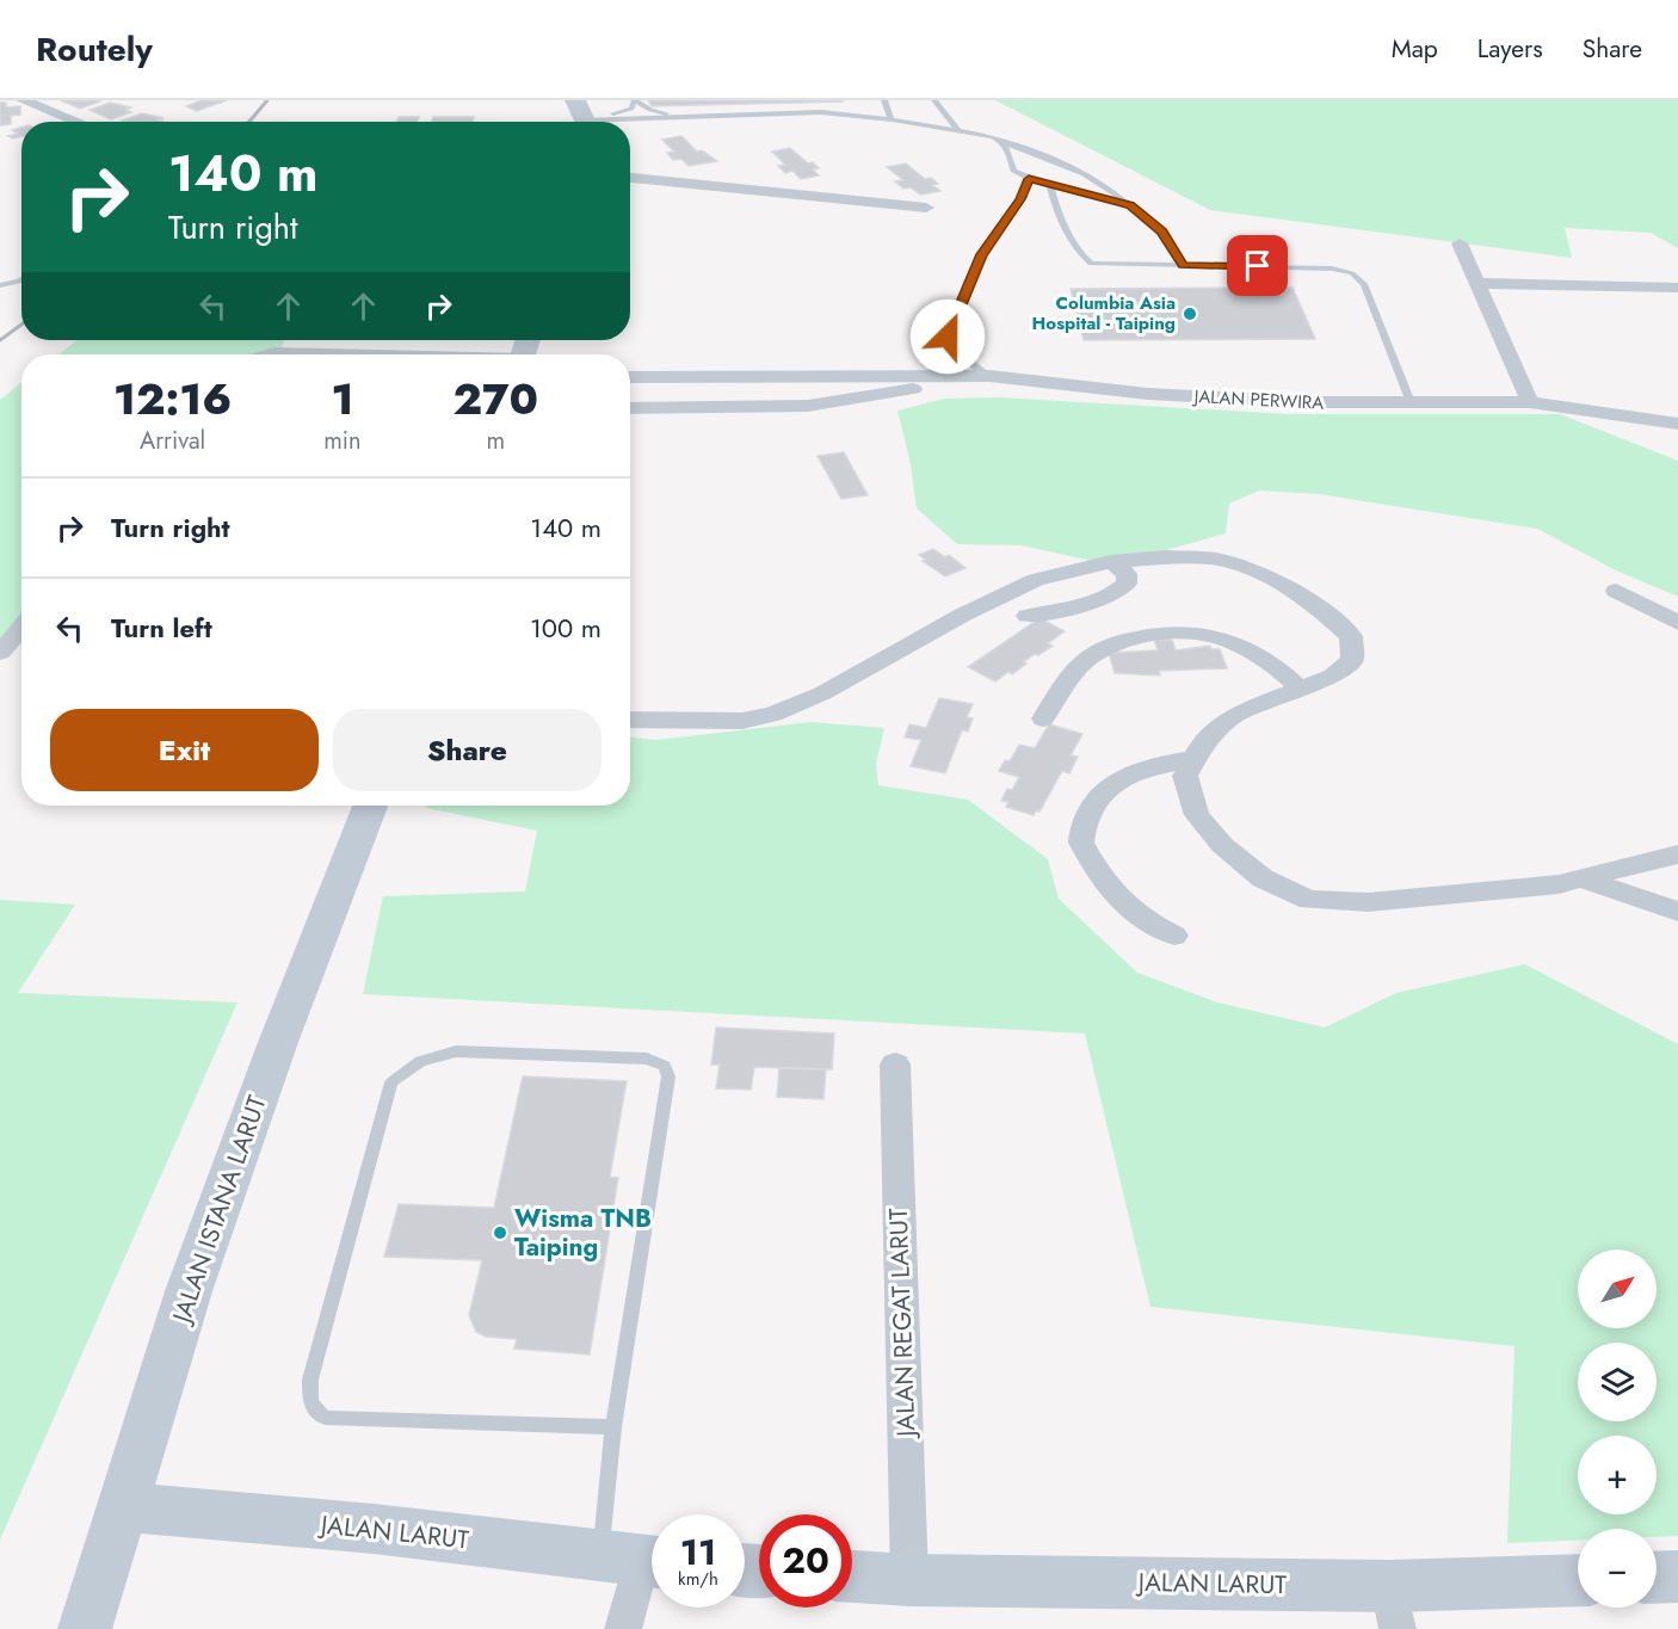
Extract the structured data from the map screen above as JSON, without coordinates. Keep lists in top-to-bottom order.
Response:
{
  "streets": {
    "main road": ["JALAN ISTANA LARUT", "JALAN LARUT"],
    "street": ["JALAN PERWIRA", "JALAN REGAT LARUT"]
  },
  "crossings": [
    ["JALAN ISTANA LARUT", "JALAN LARUT"],
    ["JALAN REGAT LARUT", "JALAN LARUT"]
  ],
  "places": ["Columbia Asia Hospital - Taiping", "Wisma TNB Taiping"],
  "north": "top right",
  "page": {
    "header": "Routely",
    "nav": ["Map", "Layers", "Share"],
    "turn": ["140 m", "Turn right"],
    "eta": [
      "12:16",
      "Arrival",
      "1",
      "min",
      "270",
      "m"
    ],
    "list": [
      {
        "name": "Turn right",
        "value": "140 m"
      },
      {
        "name": "Turn left",
        "value": "100 m"
      }
    ],
    "buttons": ["Exit", "Share"],
    "map_buttons": ["+", "−"],
    "speed": "11 km/h",
    "limit": "20"
  }
}
